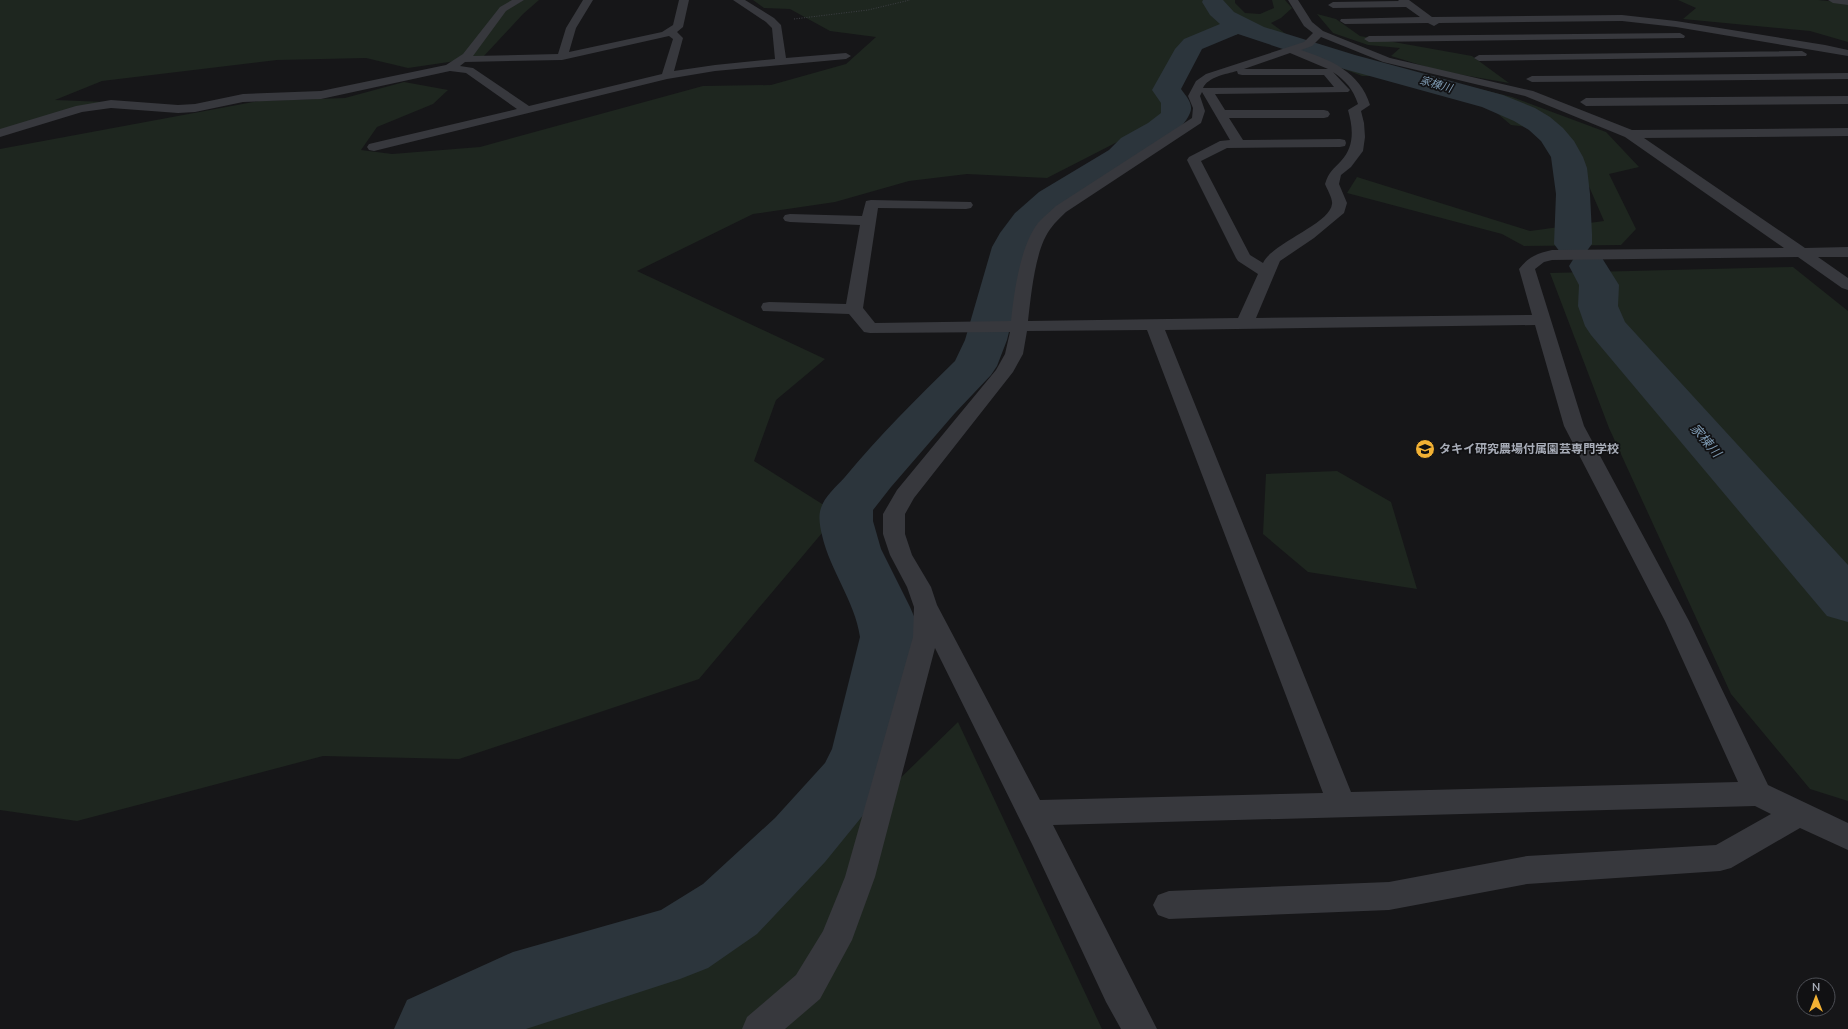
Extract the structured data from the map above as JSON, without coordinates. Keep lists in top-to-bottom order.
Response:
{
  "water": ["家棟川"],
  "places": {
    "school or university": ["タキイ研究農場付属園芸専門学校"]
  },
  "north": "top"
}
